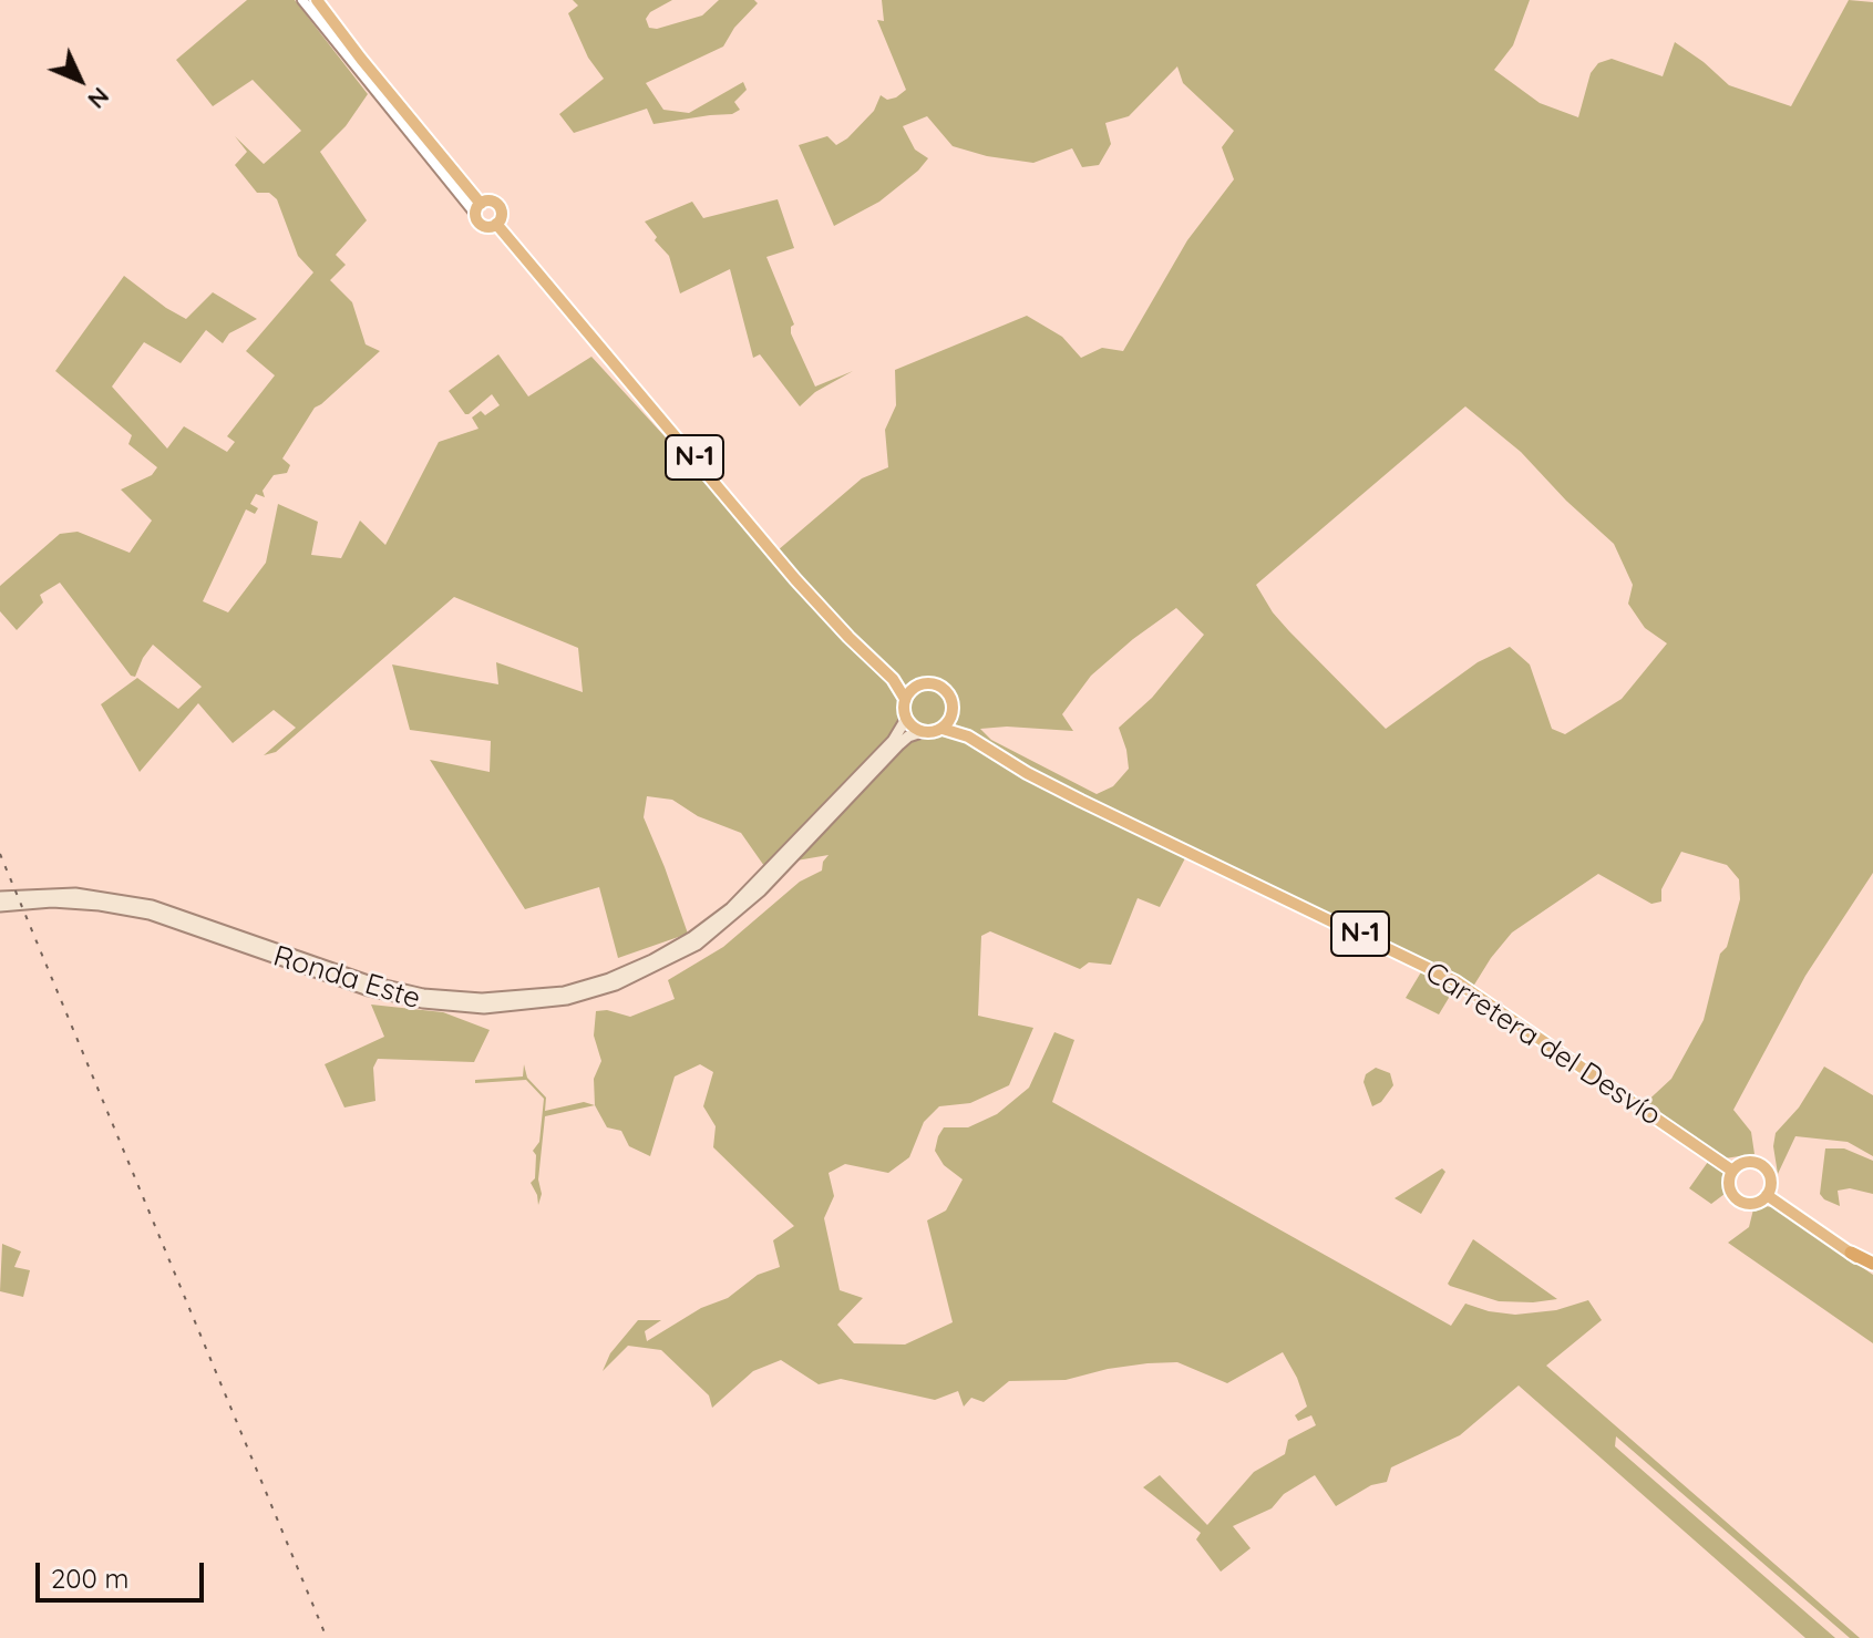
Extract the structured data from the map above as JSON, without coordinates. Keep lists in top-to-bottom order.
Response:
{
  "streets": {
    "highway": ["N-1", "Carretera del Desvío"],
    "main road": ["Ronda Este"]
  },
  "crossings": [
    ["N-1", "Ronda Este"],
    ["N-1", "Carretera del Desvío"],
    ["Ronda Este", "Carretera del Desvío"]
  ],
  "scale_bar": "200 m",
  "north": "bottom right"
}
